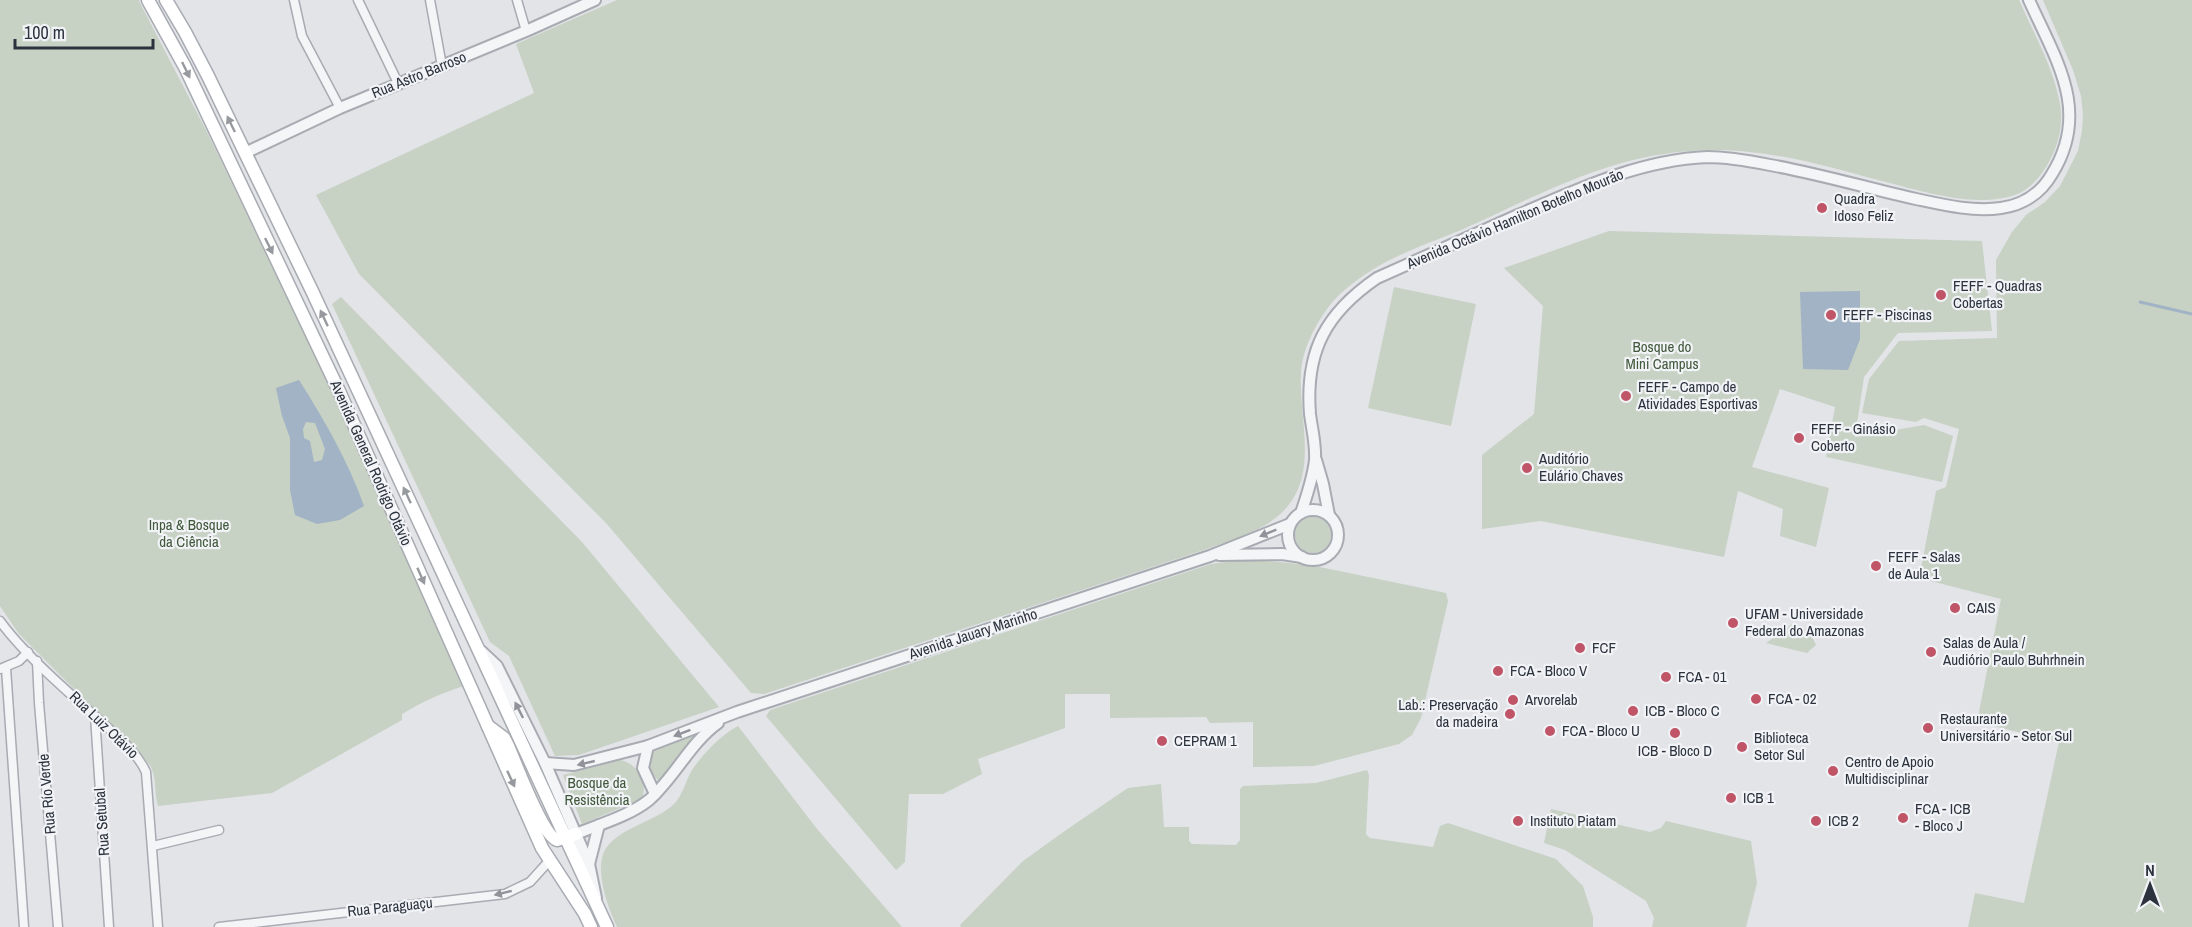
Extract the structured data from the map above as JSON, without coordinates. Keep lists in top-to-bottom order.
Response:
{
  "streets": {
    "main road": ["Avenida General Rodrigo Otávio"],
    "street": [
      "Rua Astro Barroso",
      "Avenida Octávio Hamilton Botelho Mourão",
      "Avenida Jauary Marinho",
      "Rua Luiz Otávio",
      "Rua Río Verde",
      "Rua Setubal",
      "Rua Paraguaçu"
    ]
  },
  "crossings": [
    ["Rua Astro Barroso", "Avenida General Rodrigo Otávio"],
    ["Avenida Octávio Hamilton Botelho Mourão", "Avenida Jauary Marinho"],
    ["Avenida General Rodrigo Otávio", "Avenida Jauary Marinho"],
    ["Avenida General Rodrigo Otávio", "Rua Paraguaçu"],
    ["Rua Luiz Otávio", "Rua Río Verde"],
    ["Rua Luiz Otávio", "Rua Setubal"]
  ],
  "one_way": ["Rua Paraguaçu"],
  "parks": ["Bosque do Mini Campus", "Inpa & Bosque da Ciência", "Bosque da Resistência"],
  "places": [
    "Quadra Idoso Feliz",
    "FEFF - Quadras Cobertas",
    "FEFF - Piscinas",
    "FEFF - Campo de Atividades Esportivas",
    "FEFF - Ginásio Coberto",
    "Auditório Eulário Chaves",
    "FEFF - Salas de Aula 1",
    "CAIS",
    "UFAM - Universidade Federal do Amazonas",
    "FCF",
    "Salas de Aula / Audiório Paulo Buhrhnein",
    "FCA - Bloco V",
    "FCA - 01",
    "FCA - 02",
    "Arvorelab",
    "ICB - Bloco C",
    "Lab.: Preservação da madeira",
    "Restaurante Universitário - Setor Sul",
    "FCA - Bloco U",
    "ICB - Bloco D",
    "CEPRAM 1",
    "Biblioteca Setor Sul",
    "Centro de Apoio Multidisciplinar",
    "ICB 1",
    "FCA - ICB - Bloco J",
    "Instituto Piatam",
    "ICB 2"
  ],
  "scale_bar": "100 m",
  "north": "top"
}
